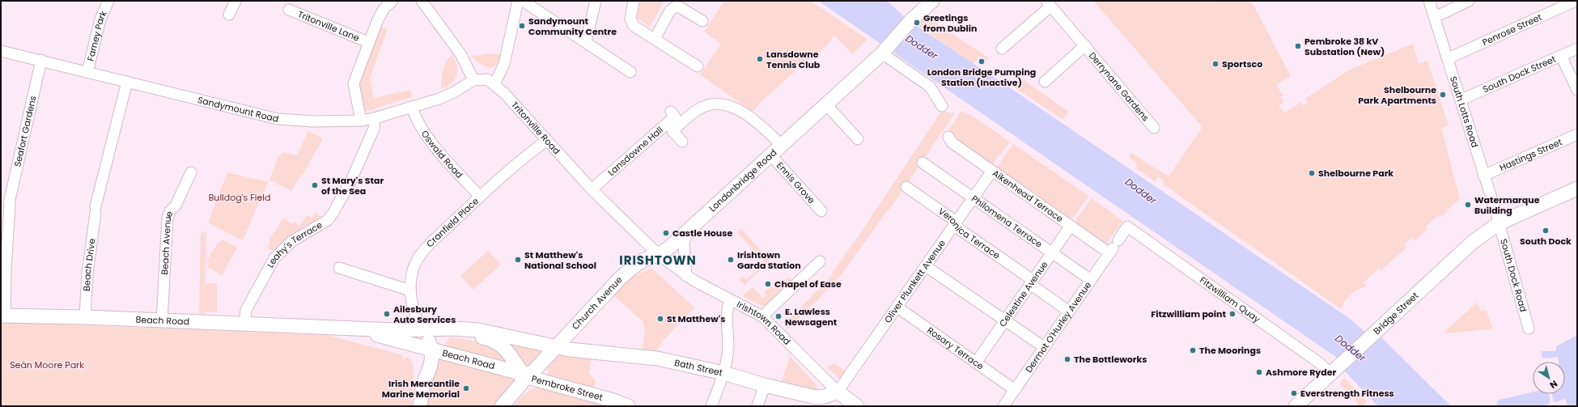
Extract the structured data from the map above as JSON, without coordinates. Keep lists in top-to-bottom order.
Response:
{
  "streets": {
    "main road": [
      "Londonbridge Road",
      "Church Avenue",
      "Bridge Street",
      "Beach Road",
      "Irishtown Road",
      "Bath Street",
      "Pembroke Street"
    ],
    "street": [
      "Tritonville Lane",
      "Penrose Street",
      "Farney Park",
      "South Dock Street",
      "Derrynane Gardens",
      "Sandymount Road",
      "South Lotts Road",
      "Tritonville Road",
      "Seafort Gardens",
      "Lansdowne Hall",
      "Oswald Road",
      "Hastings Street",
      "Ennis Grove",
      "Aikenhead Terrace",
      "Philomena Terrace",
      "Cranfield Place",
      "Veronica Terrace",
      "Beach Avenue",
      "Leahy's Terrace",
      "Beach Drive",
      "South Dock Road",
      "Oliver Plunkett Avenue",
      "Celestine Avenue",
      "Fitzwilliam Quay",
      "Dermot O'Hurley Avenue",
      "Rosary Terrace"
    ]
  },
  "crossings": [
    ["Penrose Street", "South Lotts Road"],
    ["Farney Park", "Sandymount Road"],
    ["South Dock Street", "South Lotts Road"],
    ["Sandymount Road", "Seafort Gardens"],
    ["Sandymount Road", "Oswald Road"],
    ["Sandymount Road", "Leahy's Terrace"],
    ["Sandymount Road", "Beach Drive"],
    ["South Lotts Road", "Hastings Street"],
    ["South Lotts Road", "South Dock Road"],
    ["South Lotts Road", "Bridge Street"],
    ["Tritonville Road", "Lansdowne Hall"],
    ["Tritonville Road", "Londonbridge Road"],
    ["Tritonville Road", "Cranfield Place"],
    ["Tritonville Road", "Church Avenue"],
    ["Tritonville Road", "Irishtown Road"],
    ["Seafort Gardens", "Beach Road"],
    ["Oswald Road", "Cranfield Place"],
    ["Londonbridge Road", "Ennis Grove"],
    ["Londonbridge Road", "Church Avenue"],
    ["Londonbridge Road", "Irishtown Road"],
    ["Aikenhead Terrace", "Oliver Plunkett Avenue"],
    ["Aikenhead Terrace", "Celestine Avenue"],
    ["Aikenhead Terrace", "Dermot O'Hurley Avenue"],
    ["Philomena Terrace", "Oliver Plunkett Avenue"],
    ["Philomena Terrace", "Celestine Avenue"],
    ["Philomena Terrace", "Dermot O'Hurley Avenue"],
    ["Cranfield Place", "Beach Road"],
    ["Veronica Terrace", "Oliver Plunkett Avenue"],
    ["Veronica Terrace", "Celestine Avenue"],
    ["Veronica Terrace", "Dermot O'Hurley Avenue"],
    ["Beach Avenue", "Beach Road"],
    ["Leahy's Terrace", "Beach Road"],
    ["Beach Drive", "Beach Road"],
    ["South Dock Road", "Bridge Street"],
    ["Oliver Plunkett Avenue", "Irishtown Road"],
    ["Oliver Plunkett Avenue", "Rosary Terrace"],
    ["Oliver Plunkett Avenue", "Bath Street"],
    ["Celestine Avenue", "Rosary Terrace"],
    ["Fitzwilliam Quay", "Bridge Street"],
    ["Fitzwilliam Quay", "Dermot O'Hurley Avenue"],
    ["Church Avenue", "Beach Road"],
    ["Church Avenue", "Irishtown Road"],
    ["Church Avenue", "Bath Street"],
    ["Church Avenue", "Pembroke Street"],
    ["Beach Road", "Bath Street"],
    ["Beach Road", "Pembroke Street"],
    ["Irishtown Road", "Bath Street"],
    ["Dermot O'Hurley Avenue", "Rosary Terrace"]
  ],
  "districts": ["IRISHTOWN"],
  "water": ["Dodder"],
  "parks": ["Bulldog's Field", "Seán Moore Park"],
  "places": [
    "Greetings from Dublin",
    "Sandymount Community Centre",
    "Pembroke 38 kV Substation (New)",
    "Lansdowne Tennis Club",
    "London Bridge Pumping Station (Inactive)",
    "Sportsco",
    "Shelbourne Park Apartments",
    "Shelbourne Park",
    "St Mary's Star of the Sea",
    "Watermarque Building",
    "South Dock",
    "Castle House",
    "St Matthew's National School",
    "Irishtown Garda Station",
    "Chapel of Ease",
    "Ailesbury Auto Services",
    "Fitzwilliam point",
    "E. Lawless Newsagent",
    "St Matthew's",
    "The Moorings",
    "The Bottleworks",
    "Ashmore Ryder",
    "Irish Mercantile Marine Memorial",
    "Everstrength Fitness"
  ],
  "north": "bottom right"
}
